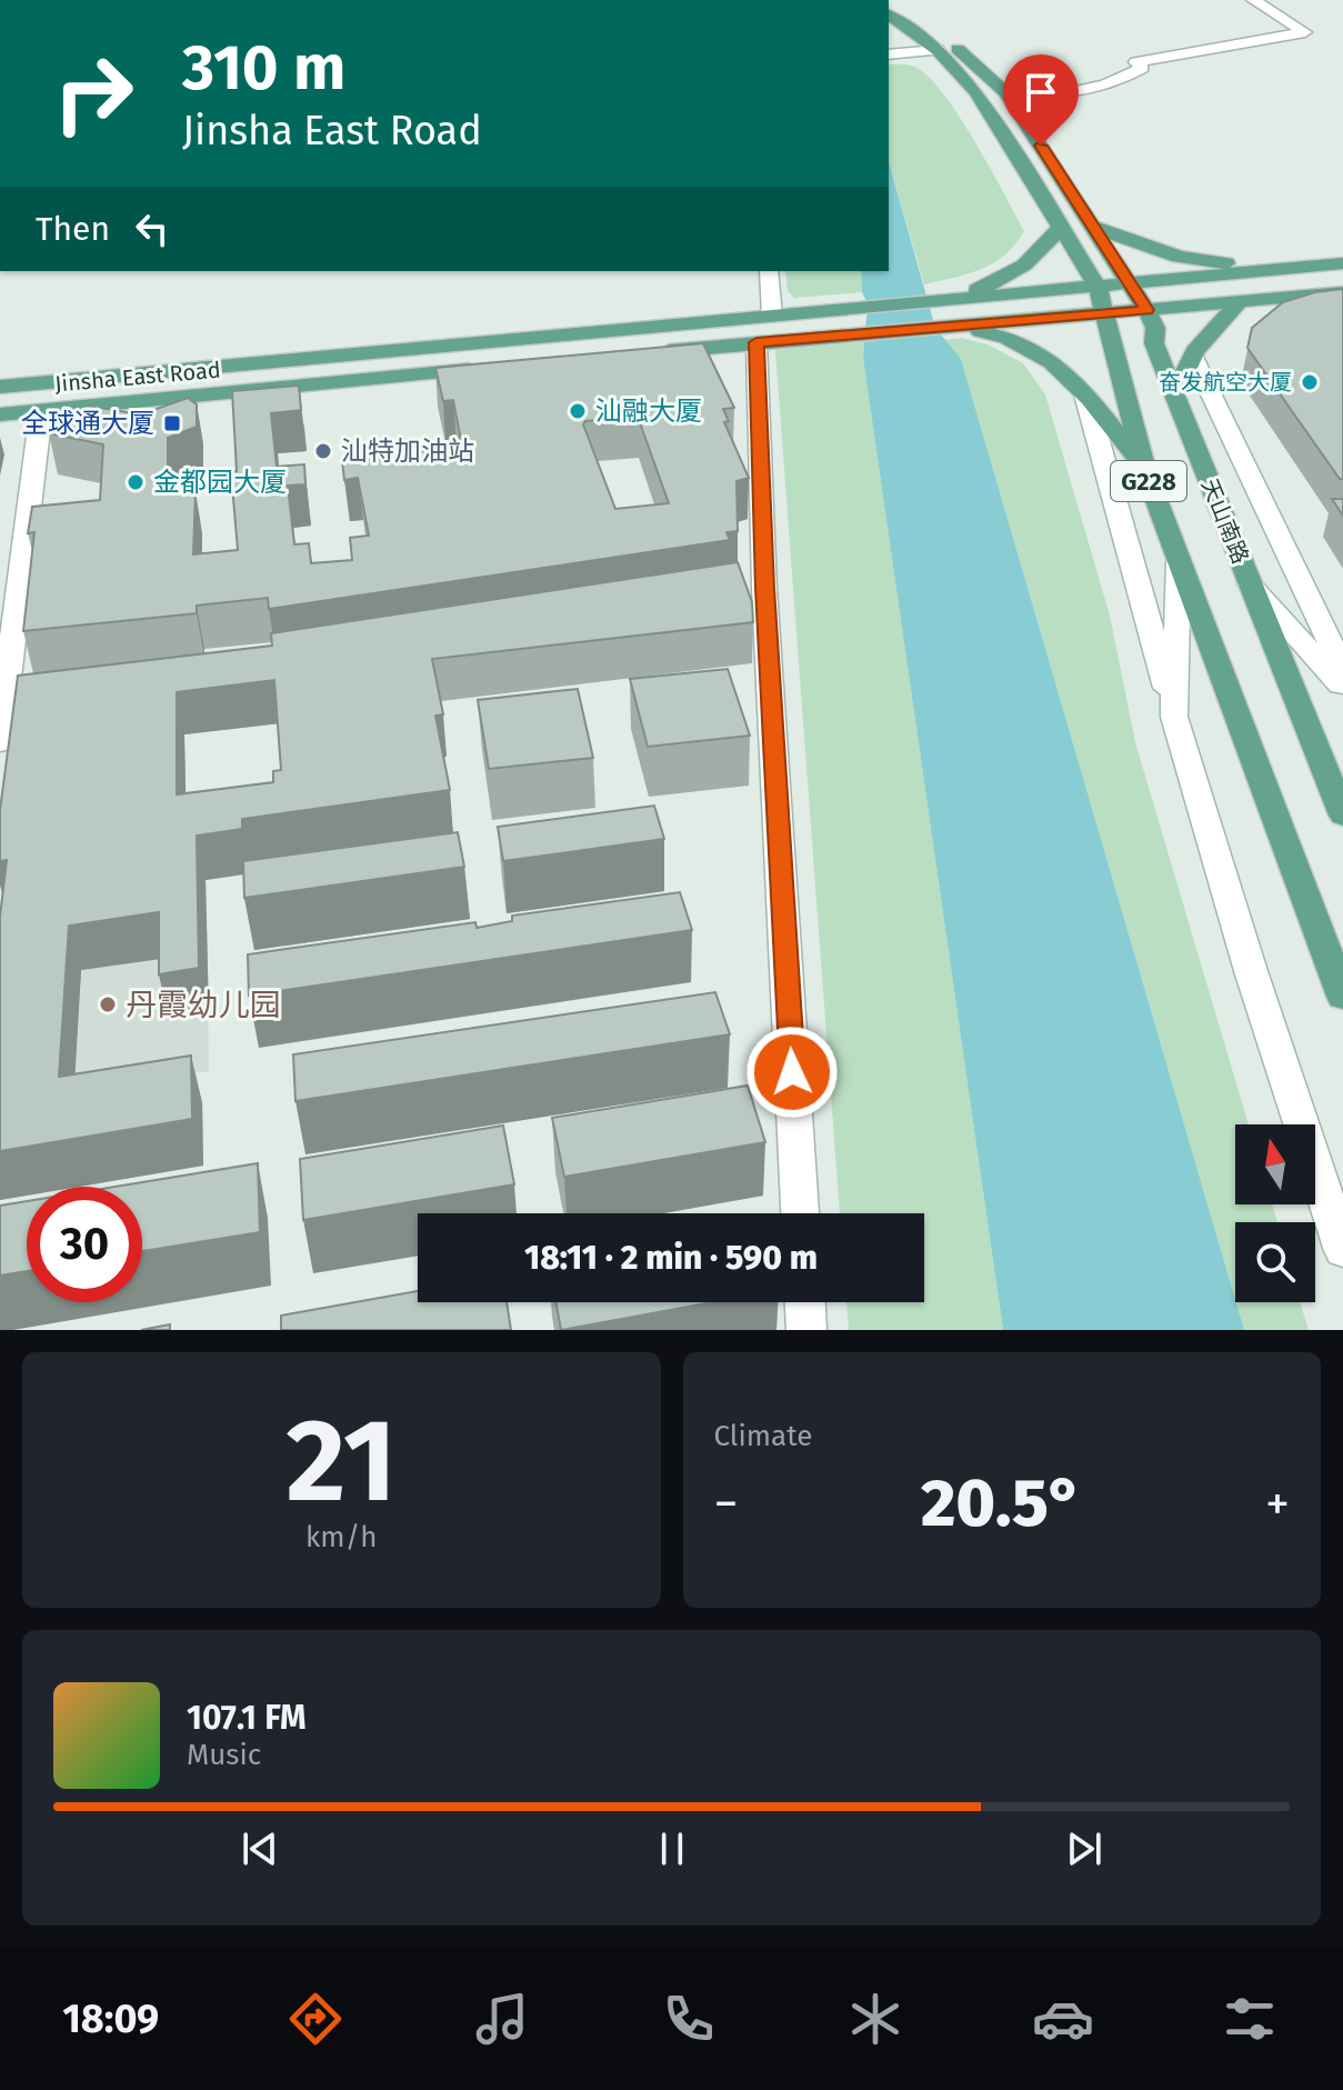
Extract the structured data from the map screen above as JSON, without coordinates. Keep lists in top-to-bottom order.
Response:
{
  "streets": {
    "main road": ["Jinsha East Road", "G228", "天山南路"]
  },
  "crossings": [
    ["Jinsha East Road", "G228"],
    ["Jinsha East Road", "天山南路"]
  ],
  "places": {
    "other": [
      "奋发航空大厦",
      "汕融大厦",
      "汕特加油站",
      "金都园大厦",
      "丹霞幼儿园"
    ],
    "transit": ["全球通大厦"]
  },
  "north": "top",
  "page": {
    "turn": ["310 m", "Jinsha East Road"],
    "then": "Then",
    "limit": "30",
    "trip": "18:11 · 2 min · 590 m",
    "tile": [
      ["21", "km/h"],
      "Climate"
    ],
    "heat": ["−", "20.5°", "+"],
    "song": ["107.1 FM", "Music"],
    "tabs": "18:09"
  }
}
